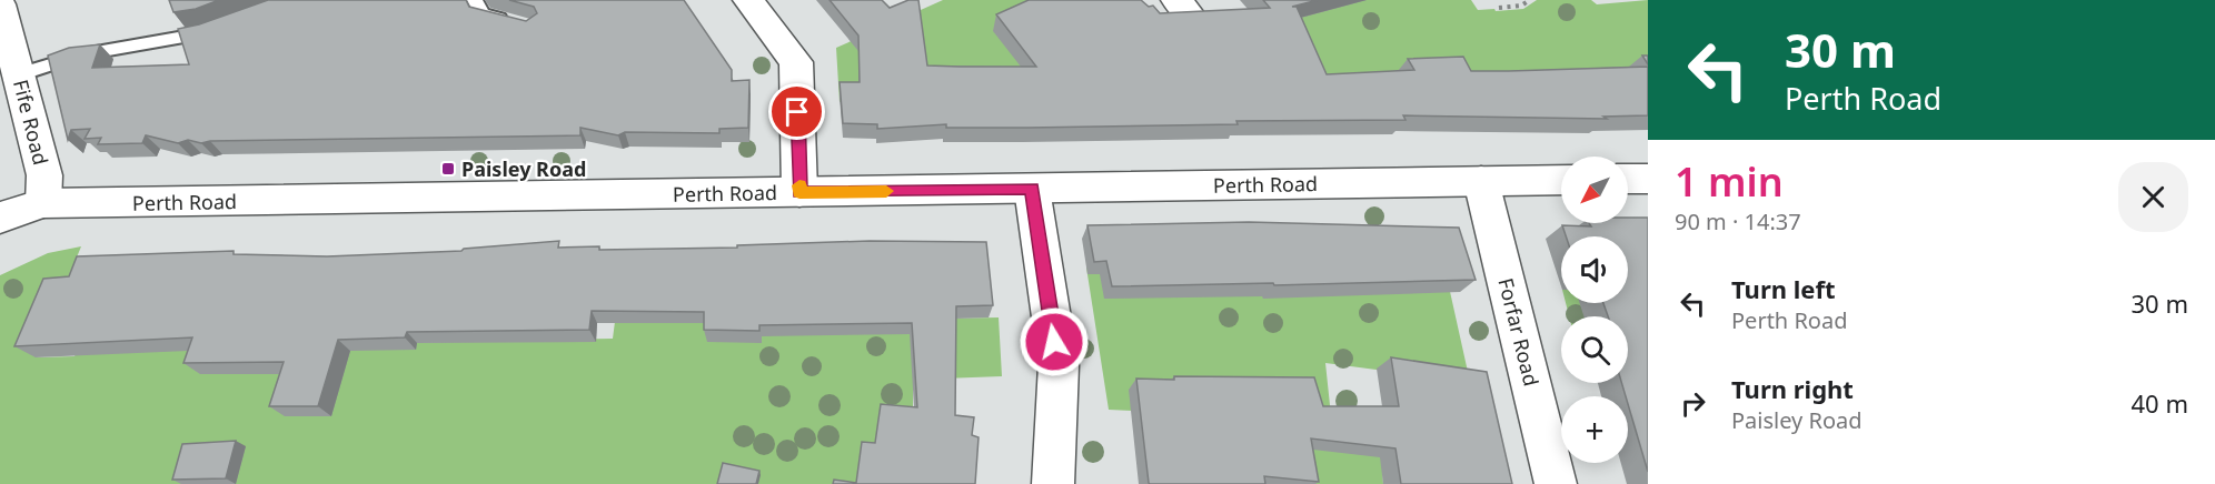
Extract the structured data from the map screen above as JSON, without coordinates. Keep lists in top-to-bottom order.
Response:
{
  "streets": {
    "street": ["Fife Road", "Perth Road", "Forfar Road"]
  },
  "crossings": [
    ["Fife Road", "Perth Road"],
    ["Perth Road", "Forfar Road"]
  ],
  "places": {
    "transit": ["Paisley Road"]
  },
  "north": "bottom left",
  "page": {
    "turn": ["30 m", "Perth Road"],
    "heading": ["1 min", "90 m · 14:37"],
    "map_buttons": "+",
    "list": [
      {
        "name": "Turn left",
        "note": "Perth Road",
        "value": "30 m"
      },
      {
        "name": "Turn right",
        "note": "Paisley Road",
        "value": "40 m"
      }
    ]
  }
}
